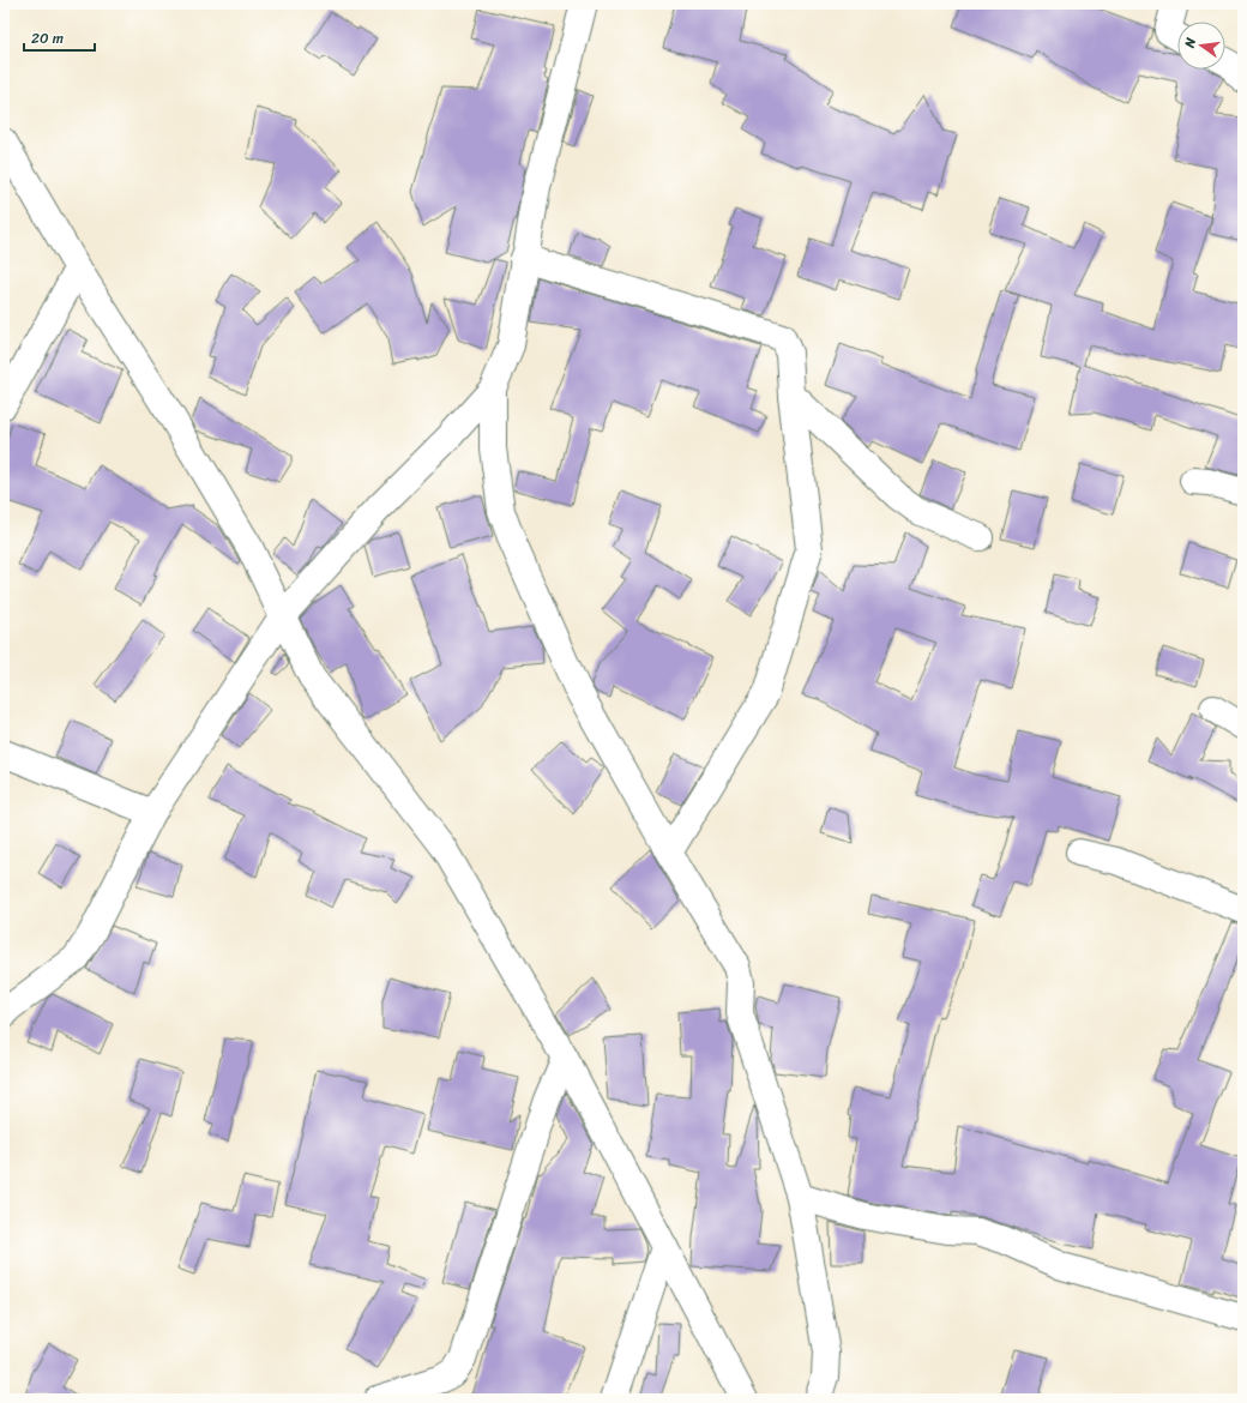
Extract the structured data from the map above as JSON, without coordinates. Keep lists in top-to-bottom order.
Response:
{
  "scale_bar": "20 m",
  "north": "left"
}
